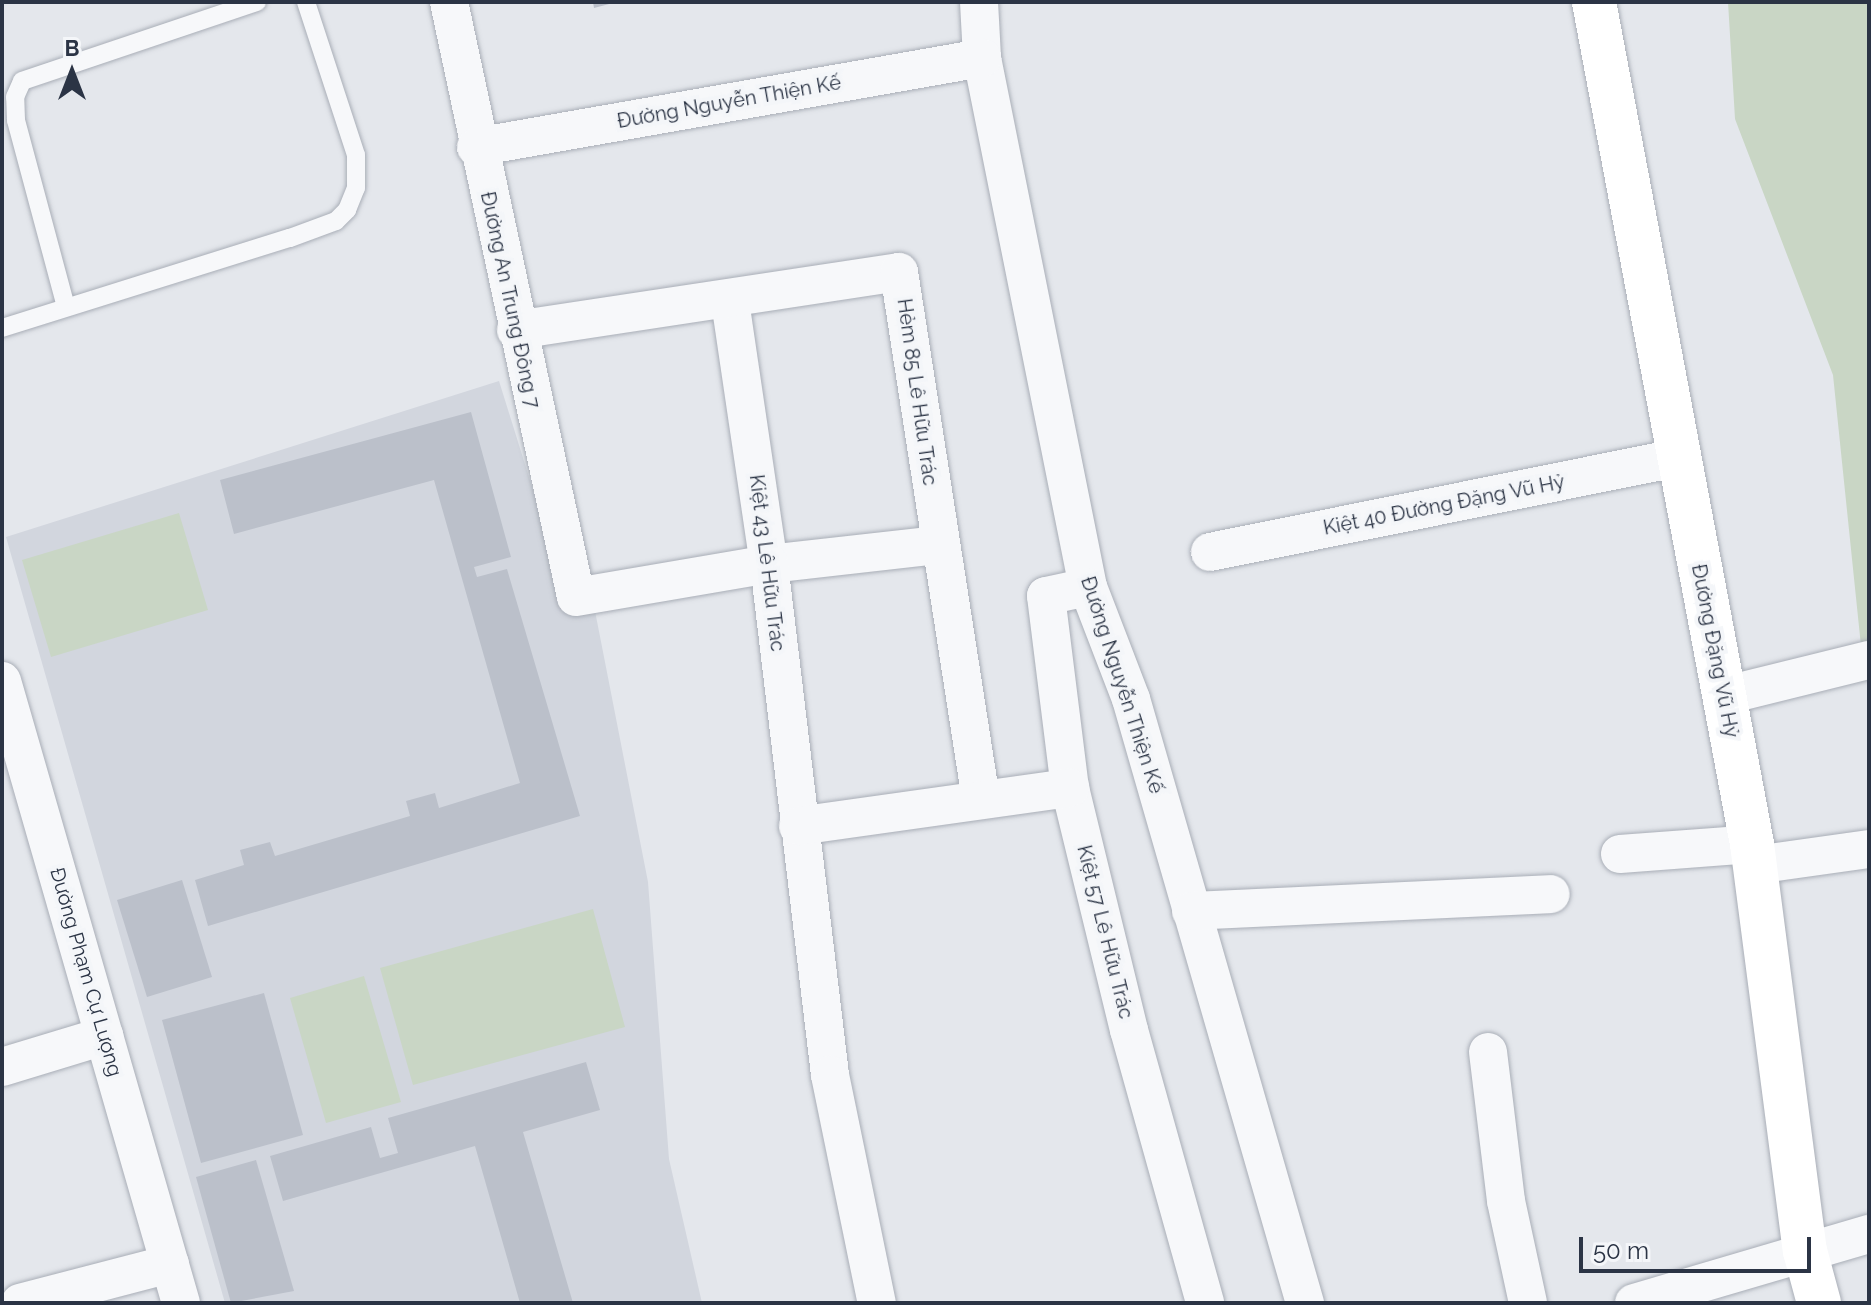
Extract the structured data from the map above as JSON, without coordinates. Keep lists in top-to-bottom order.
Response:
{
  "streets": {
    "street": [
      "Đường Nguyễn Thiện Kế",
      "Đường An Trung Đông 7",
      "Hẻm 85 Lê Hữu Trác",
      "Kiệt 40 Đường Đặng Vũ Hỷ",
      "Kiệt 43 Lê Hữu Trác",
      "Đường Đặng Vũ Hỷ",
      "Kiệt 57 Lê Hữu Trác",
      "Đường Phạm Cự Lượng"
    ]
  },
  "crossings": [
    ["Đường Nguyễn Thiện Kế", "Đường An Trung Đông 7"],
    ["Đường Nguyễn Thiện Kế", "Kiệt 57 Lê Hữu Trác"],
    ["Đường An Trung Đông 7", "Hẻm 85 Lê Hữu Trác"],
    ["Đường An Trung Đông 7", "Kiệt 43 Lê Hữu Trác"],
    ["Hẻm 85 Lê Hữu Trác", "Kiệt 43 Lê Hữu Trác"],
    ["Kiệt 40 Đường Đặng Vũ Hỷ", "Đường Đặng Vũ Hỷ"]
  ],
  "scale_bar": "50 m",
  "north": "top"
}
